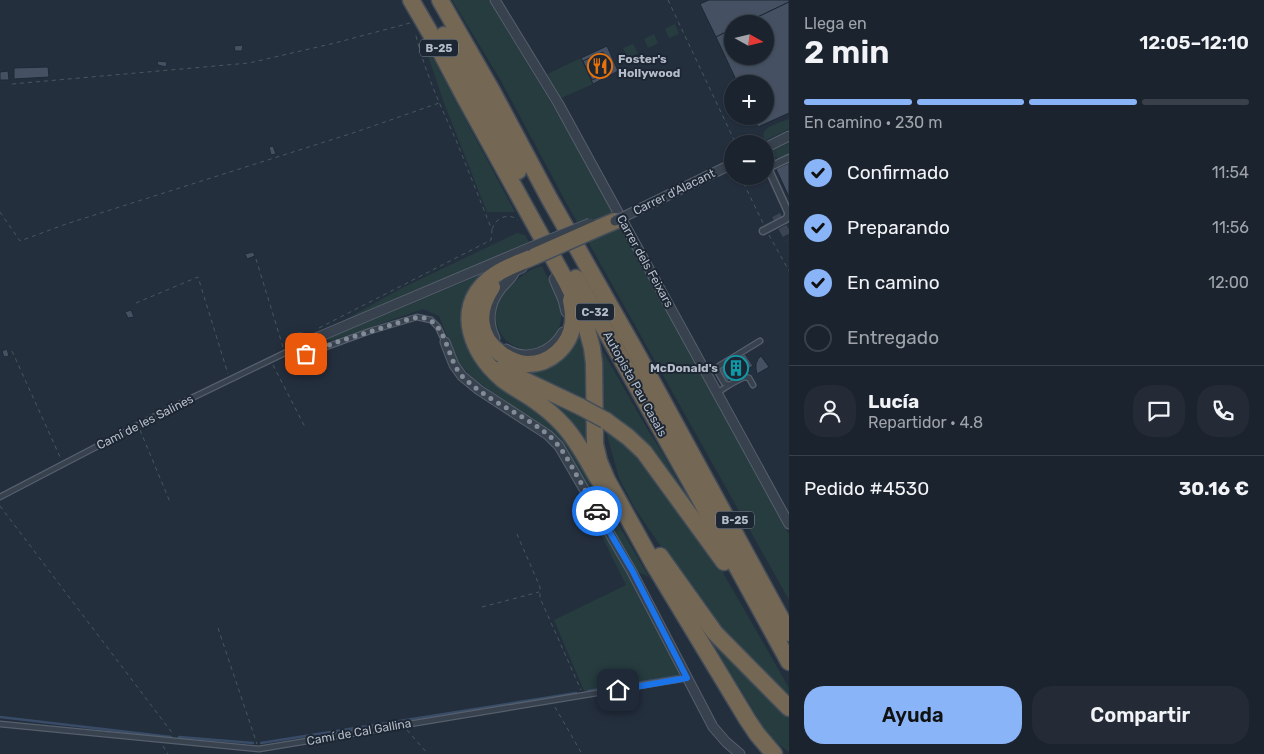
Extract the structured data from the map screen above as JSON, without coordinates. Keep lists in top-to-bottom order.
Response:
{
  "streets": {
    "highway": ["B-25", "C-32", "Autopista Pau Casals"],
    "street": ["Carrer d'Alacant", "Carrer dels Feixars"],
    "lane": ["Camí de les Salines", "Camí de Cal Gallina"]
  },
  "crossings": [
    ["B-25", "Autopista Pau Casals"]
  ],
  "places": {
    "restaurant": ["Foster's Hollywood"],
    "building": ["McDonald's"]
  },
  "north": "right",
  "page": {
    "heading": ["2 min", "Llega en", "12:05–12:10"],
    "panel": [
      "Lucía",
      "Repartidor · 4.8",
      "Pedido #4530",
      "30.16 €"
    ],
    "map_buttons": ["+", "−"],
    "bar": "En camino · 230 m",
    "list": [
      ["Confirmado", "11:54"],
      ["Preparando", "11:56"],
      ["En camino", "12:00"],
      "Entregado"
    ],
    "buttons": ["Ayuda", "Compartir"]
  }
}
